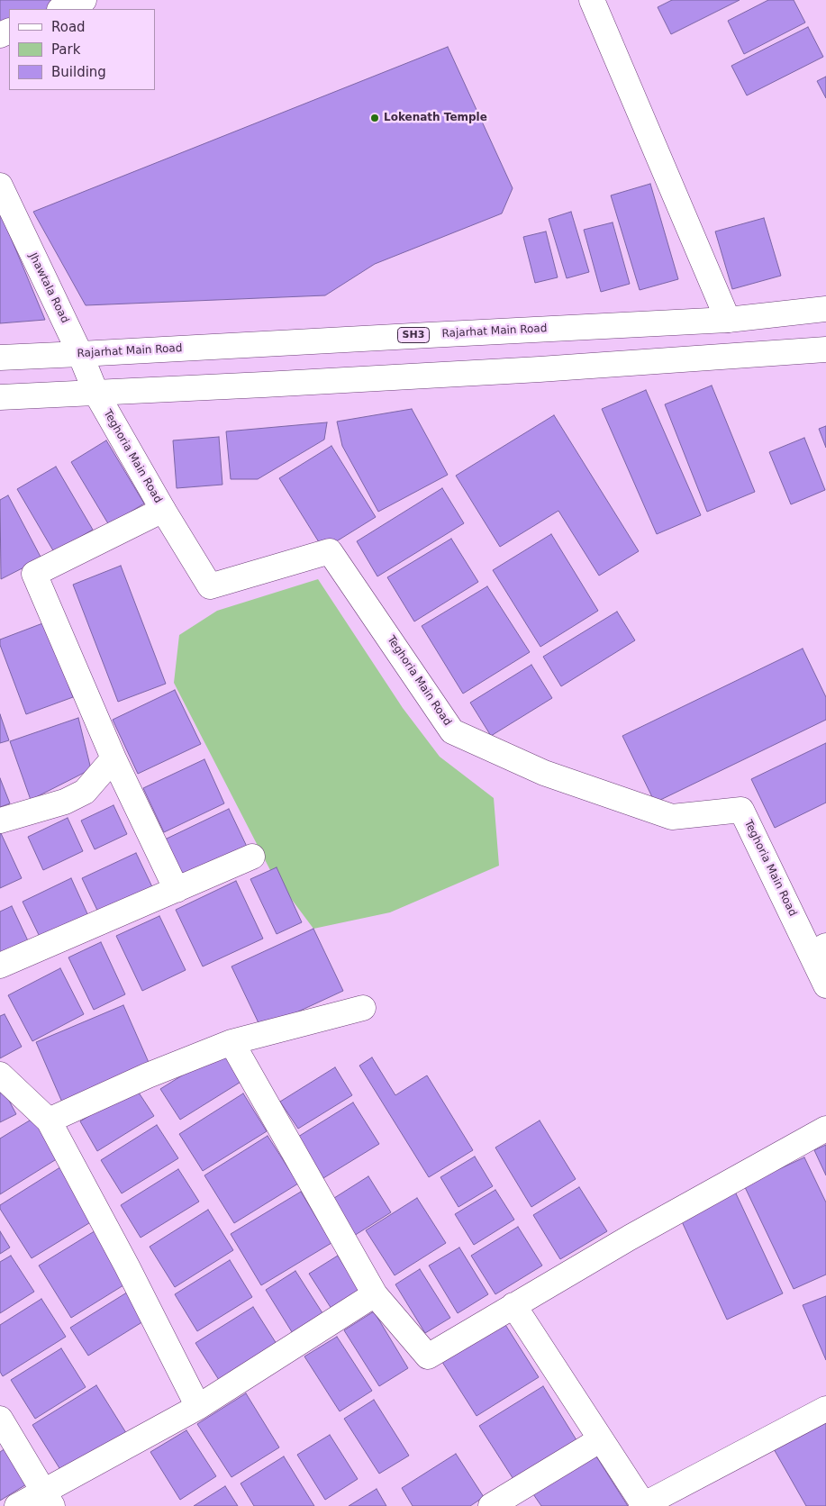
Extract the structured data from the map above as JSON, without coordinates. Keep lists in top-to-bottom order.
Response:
{
  "streets": {
    "street": [
      "Jhawtala Road",
      "Rajarhat Main Road",
      "SH3",
      "Teghoria Main Road"
    ]
  },
  "crossings": [
    ["Jhawtala Road", "Rajarhat Main Road"],
    ["Jhawtala Road", "Teghoria Main Road"]
  ],
  "places": ["Lokenath Temple"],
  "legend": ["Road", "Park", "Building"]
}
